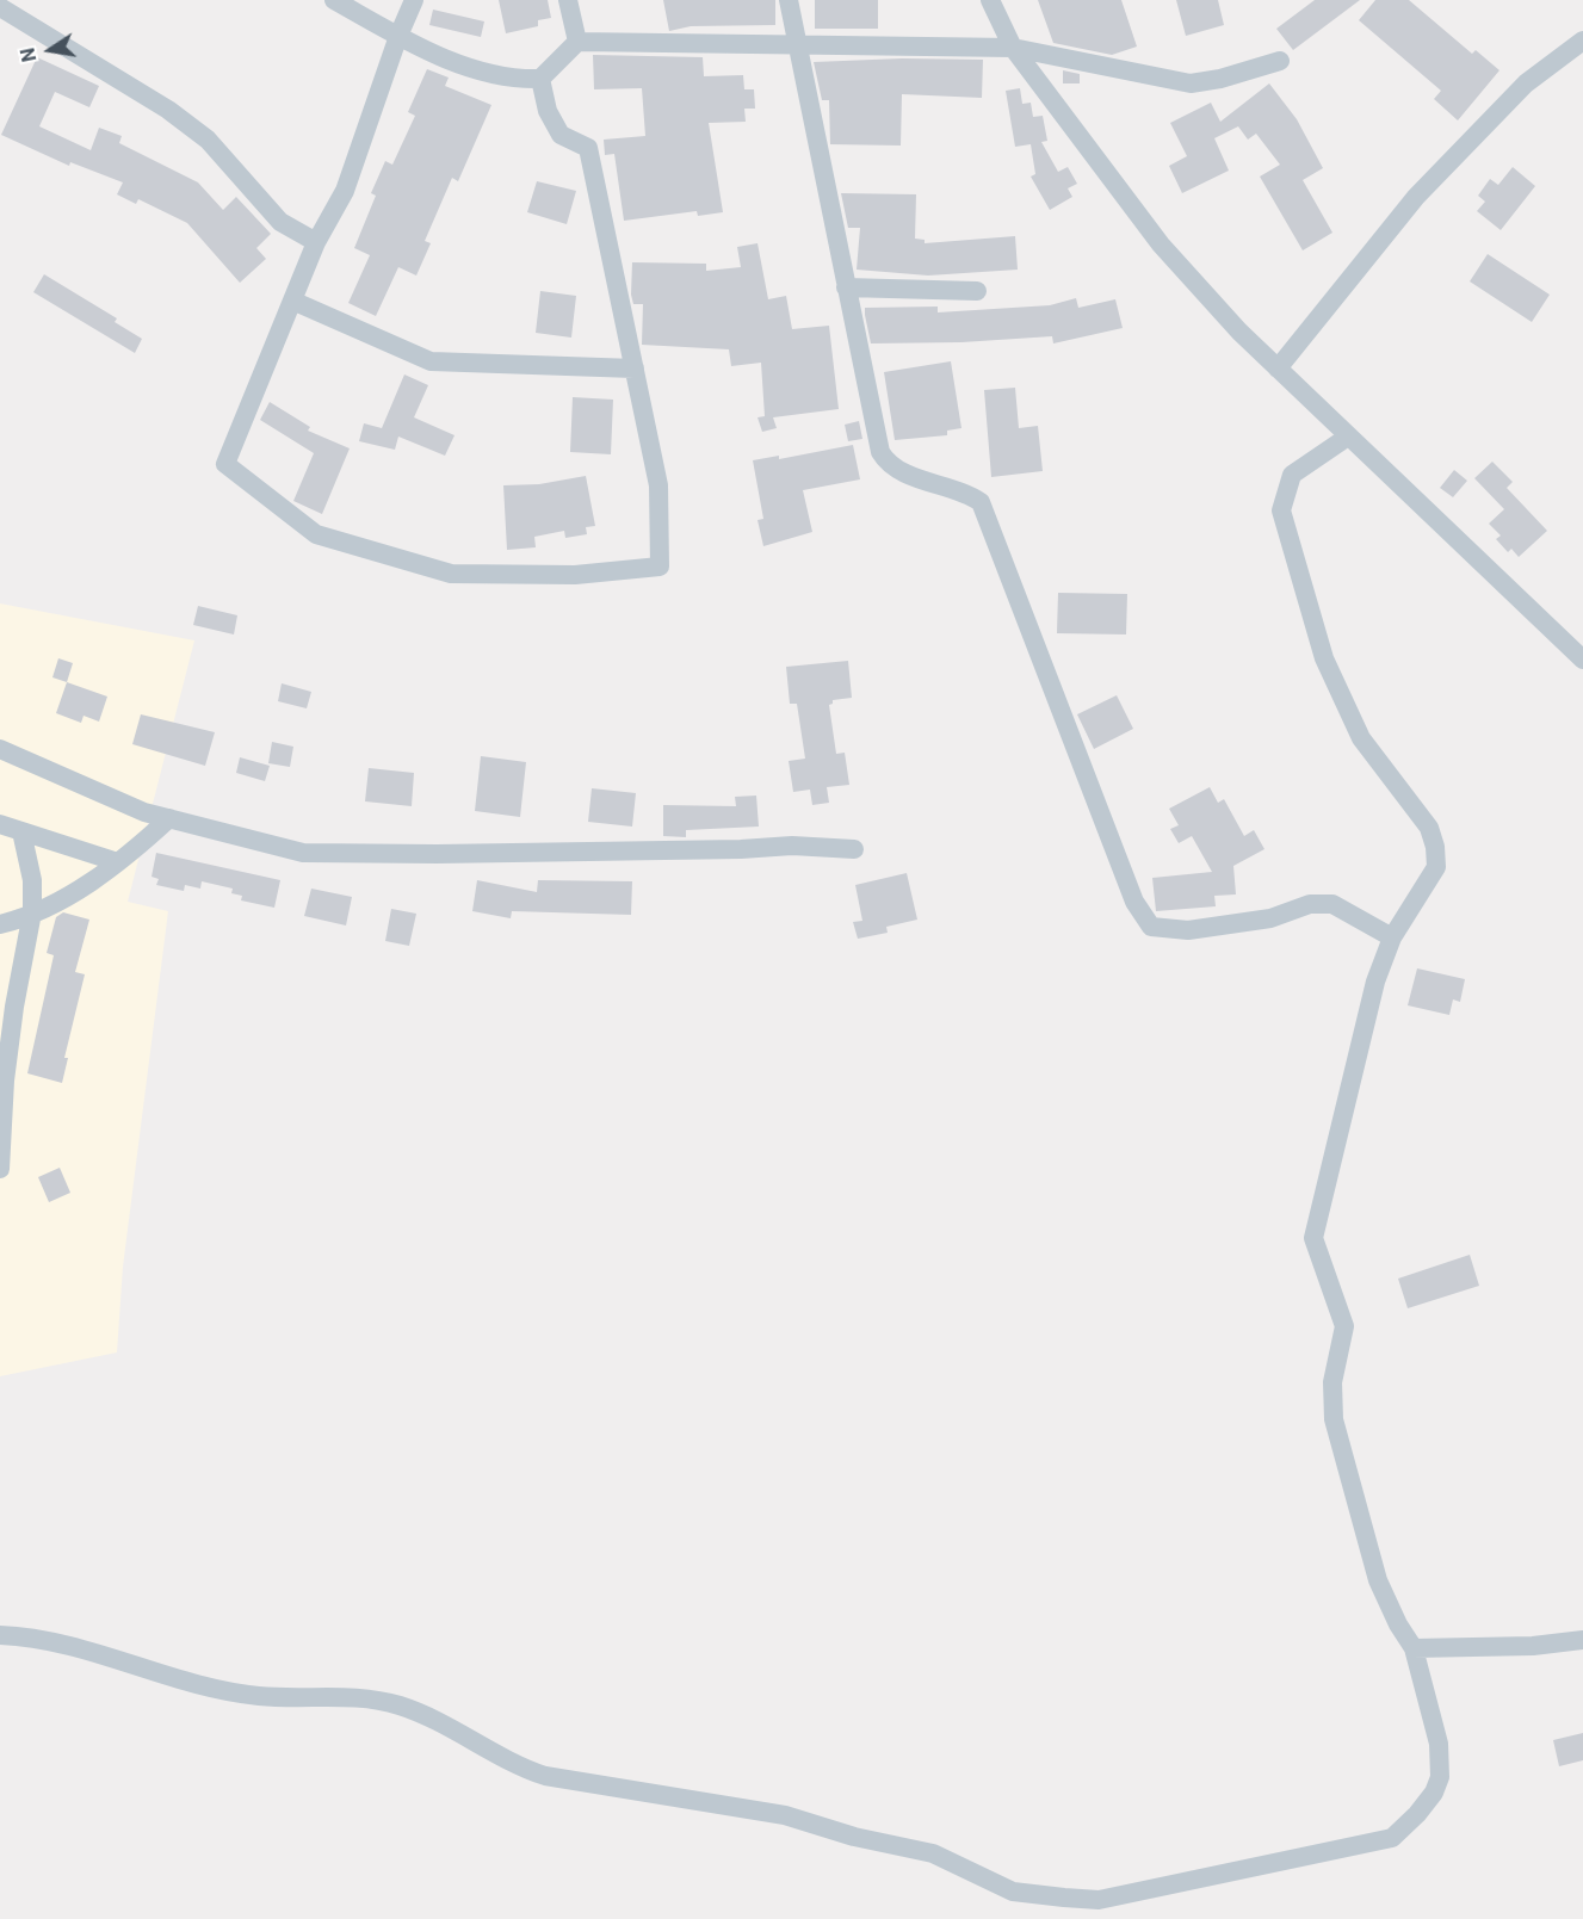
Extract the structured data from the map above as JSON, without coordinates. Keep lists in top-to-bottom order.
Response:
{
  "north": "left"
}
